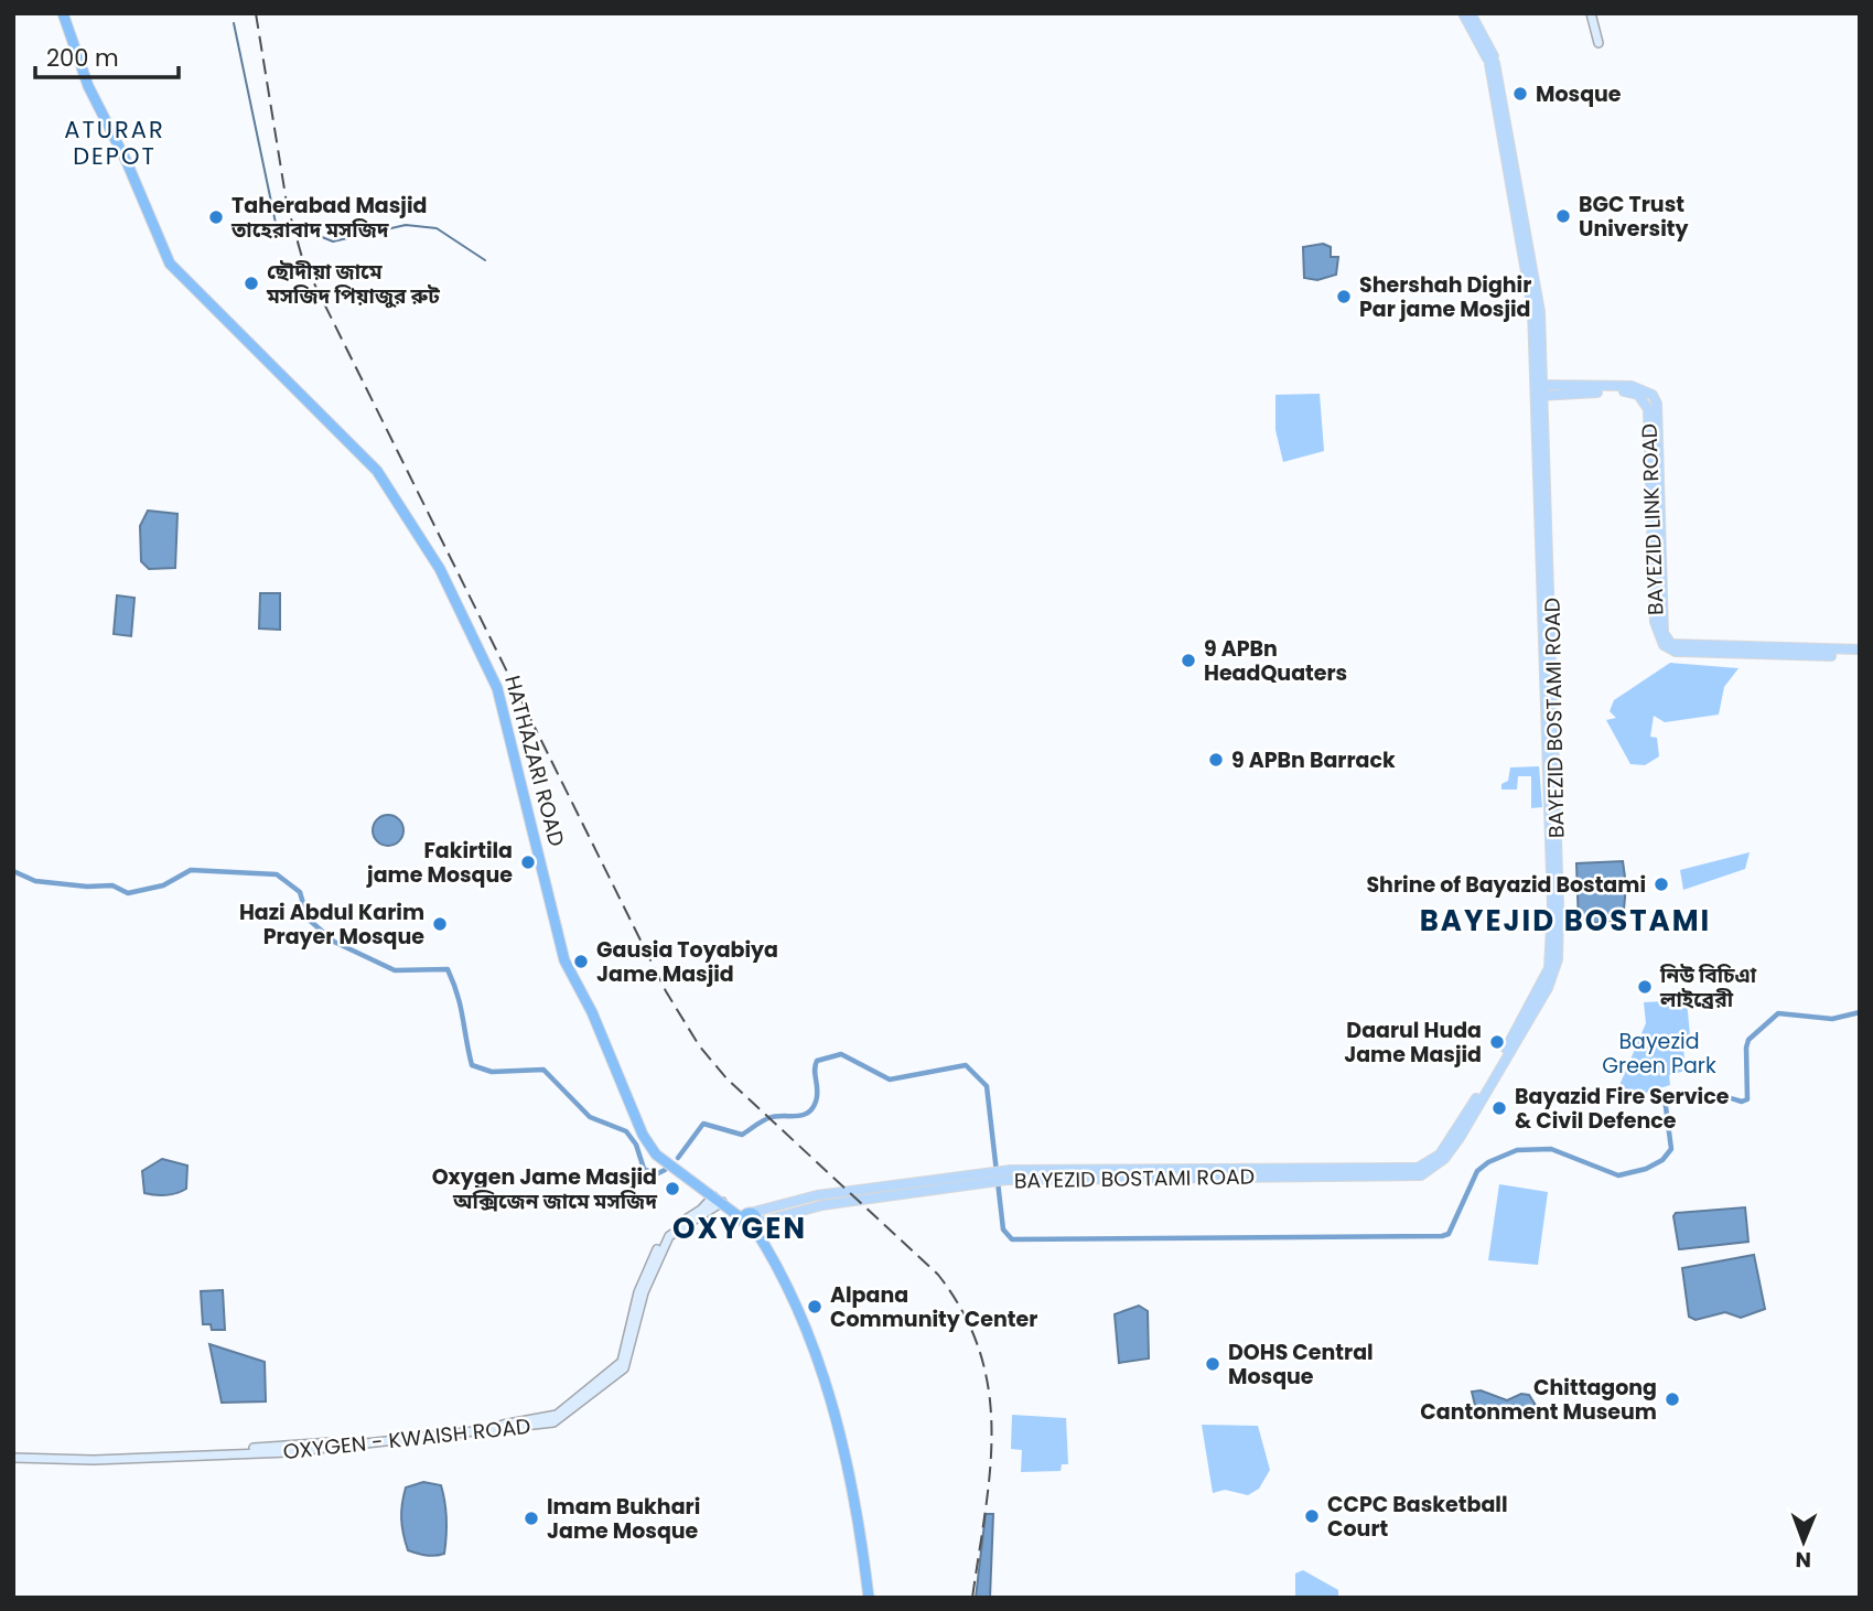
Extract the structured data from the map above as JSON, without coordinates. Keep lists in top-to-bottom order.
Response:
{
  "streets": {
    "highway": ["HATHAZARI ROAD"],
    "main road": ["BAYEZID LINK ROAD", "BAYEZID BOSTAMI ROAD", "OXYGEN - KWAISH ROAD"]
  },
  "crossings": [
    ["BAYEZID BOSTAMI ROAD", "HATHAZARI ROAD"],
    ["HATHAZARI ROAD", "OXYGEN - KWAISH ROAD"]
  ],
  "districts": ["ATURAR DEPOT", "BAYEJID BOSTAMI", "OXYGEN"],
  "parks": ["Bayezid Green Park"],
  "places": [
    "Mosque",
    "BGC Trust University",
    "Taherabad Masjid তাহেরাবাদ মসজিদ",
    "ছৌদীয়া জামে মসজিদ পিয়াজুর রুট",
    "Shershah Dighir Par jame Mosjid",
    "9 APBn HeadQuaters",
    "9 APBn Barrack",
    "Fakirtila jame Mosque",
    "Shrine of Bayazid Bostami",
    "Hazi Abdul Karim Prayer Mosque",
    "Gausia Toyabiya Jame Masjid",
    "নিউ বিচিএা লাইব্রেরী",
    "Daarul Huda Jame Masjid",
    "Bayazid Fire Service & Civil Defence",
    "Oxygen Jame Masjid অক্সিজেন জামে মসজিদ",
    "Alpana Community Center",
    "DOHS Central Mosque",
    "Chittagong Cantonment Museum",
    "CCPC Basketball Court",
    "Imam Bukhari Jame Mosque"
  ],
  "scale_bar": "200 m",
  "north": "bottom"
}
